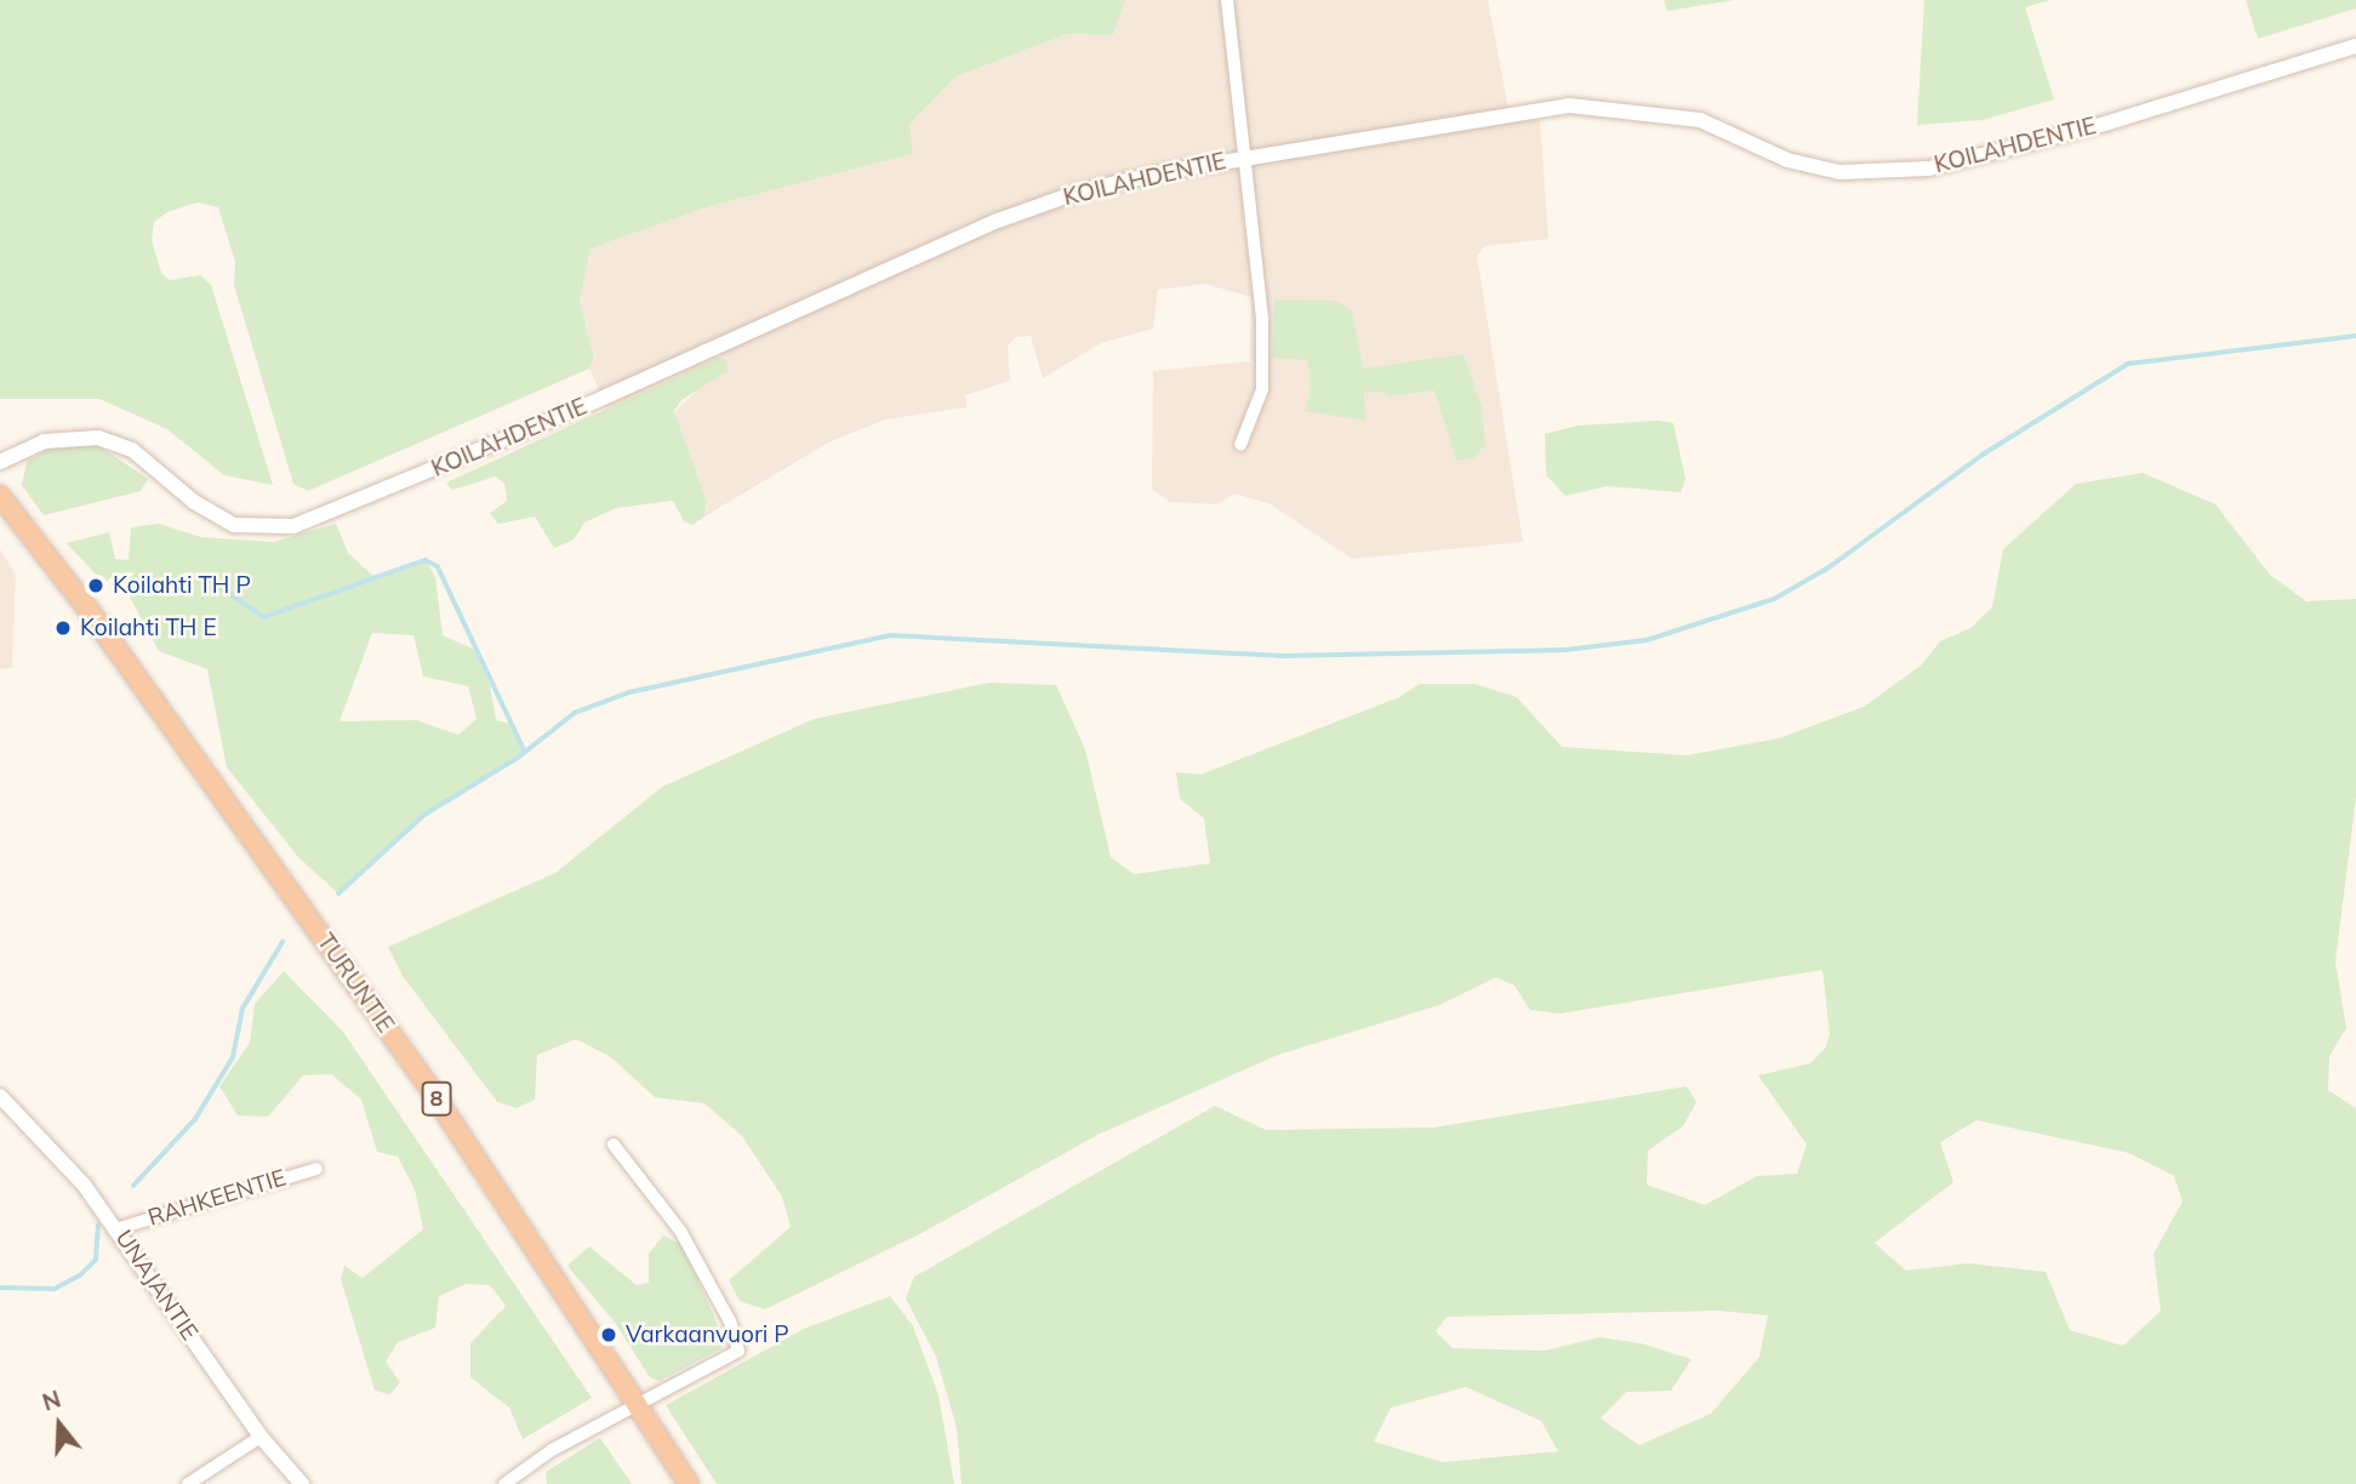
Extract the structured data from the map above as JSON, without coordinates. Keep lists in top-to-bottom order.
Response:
{
  "streets": {
    "highway": ["TURUNTIE", "8"],
    "street": ["KOILAHDENTIE", "RAHKEENTIE", "UNAJANTIE"]
  },
  "crossings": [
    ["RAHKEENTIE", "UNAJANTIE"]
  ],
  "places": ["Koilahti TH P", "Koilahti TH E", "Varkaanvuori P"],
  "north": "top"
}
